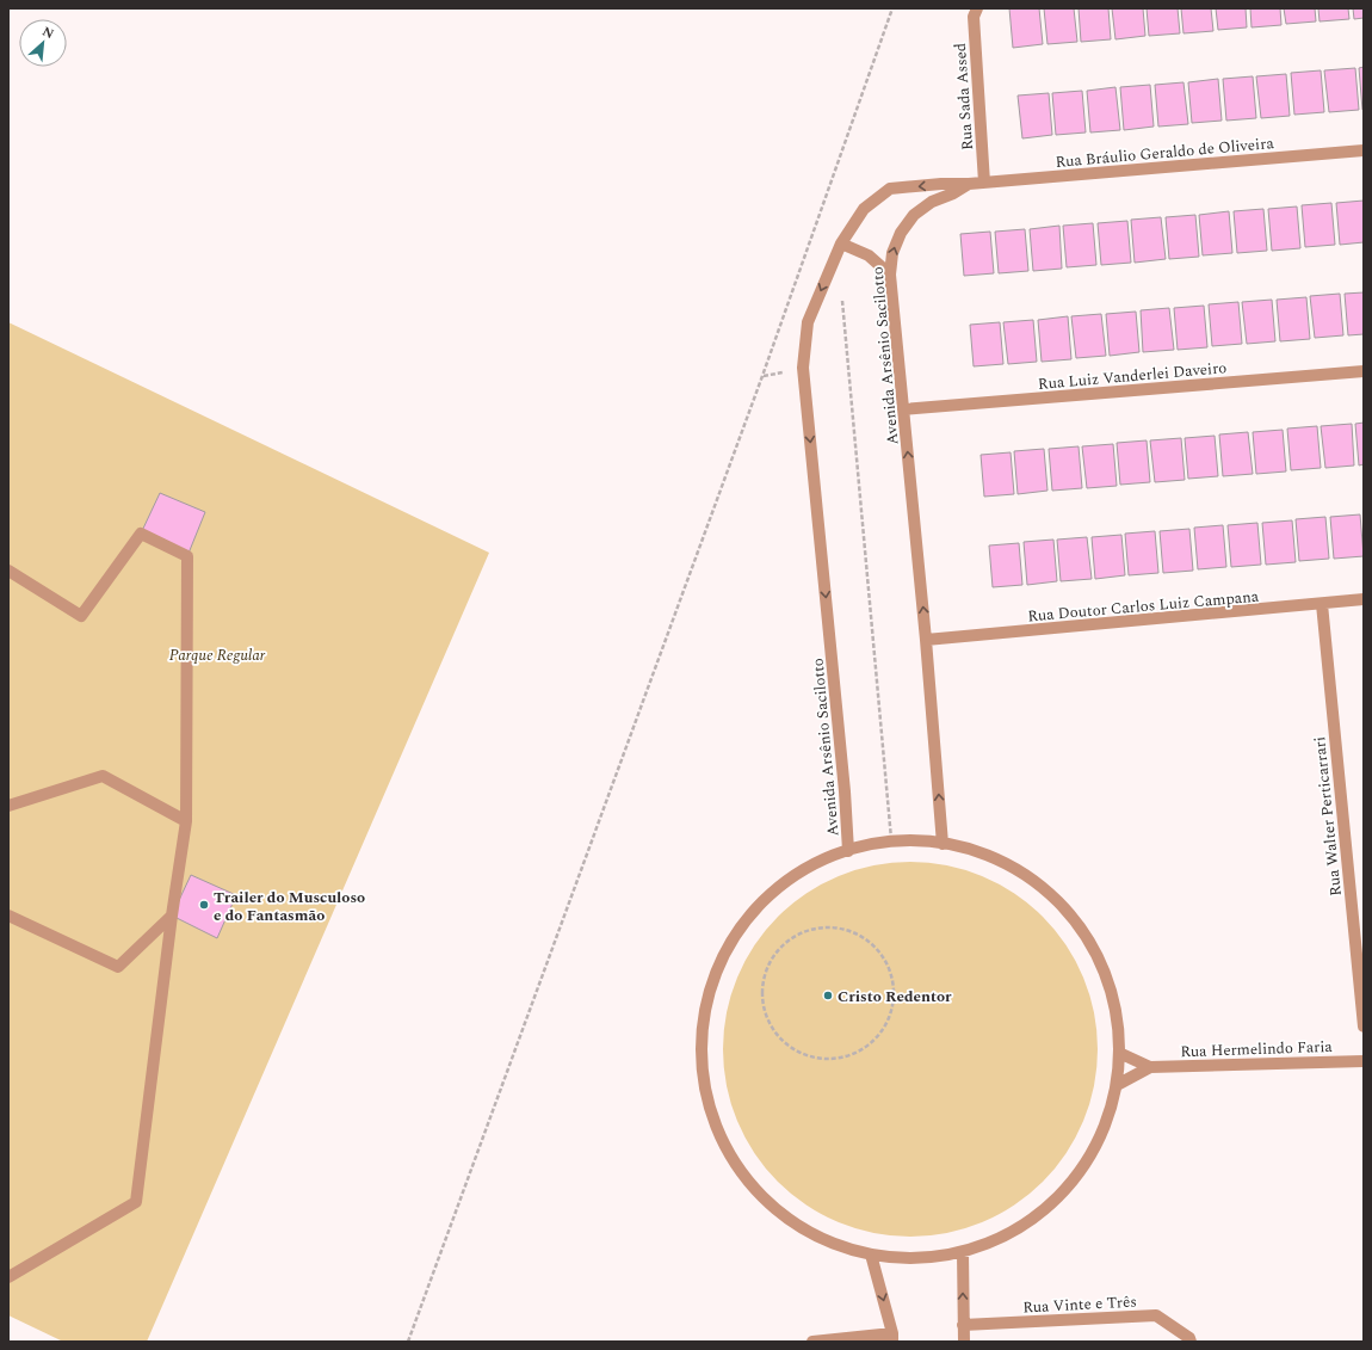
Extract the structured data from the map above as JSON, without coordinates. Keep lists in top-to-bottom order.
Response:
{
  "streets": {
    "street": [
      "Rua Sada Assed",
      "Rua Bráulio Geraldo de Oliveira",
      "Avenida Arsênio Sacilotto",
      "Rua Luiz Vanderlei Daveiro",
      "Rua Doutor Carlos Luiz Campana",
      "Rua Walter Perticarrari",
      "Rua Hermelindo Faria",
      "Rua Vinte e Três"
    ]
  },
  "crossings": [
    ["Rua Sada Assed", "Rua Bráulio Geraldo de Oliveira"],
    ["Rua Bráulio Geraldo de Oliveira", "Avenida Arsênio Sacilotto"],
    ["Avenida Arsênio Sacilotto", "Rua Luiz Vanderlei Daveiro"],
    ["Avenida Arsênio Sacilotto", "Rua Doutor Carlos Luiz Campana"],
    ["Rua Doutor Carlos Luiz Campana", "Rua Walter Perticarrari"]
  ],
  "parks": ["Parque Regular"],
  "places": ["Trailer do Musculoso e do Fantasmão", "Cristo Redentor"],
  "north": "top right"
}
